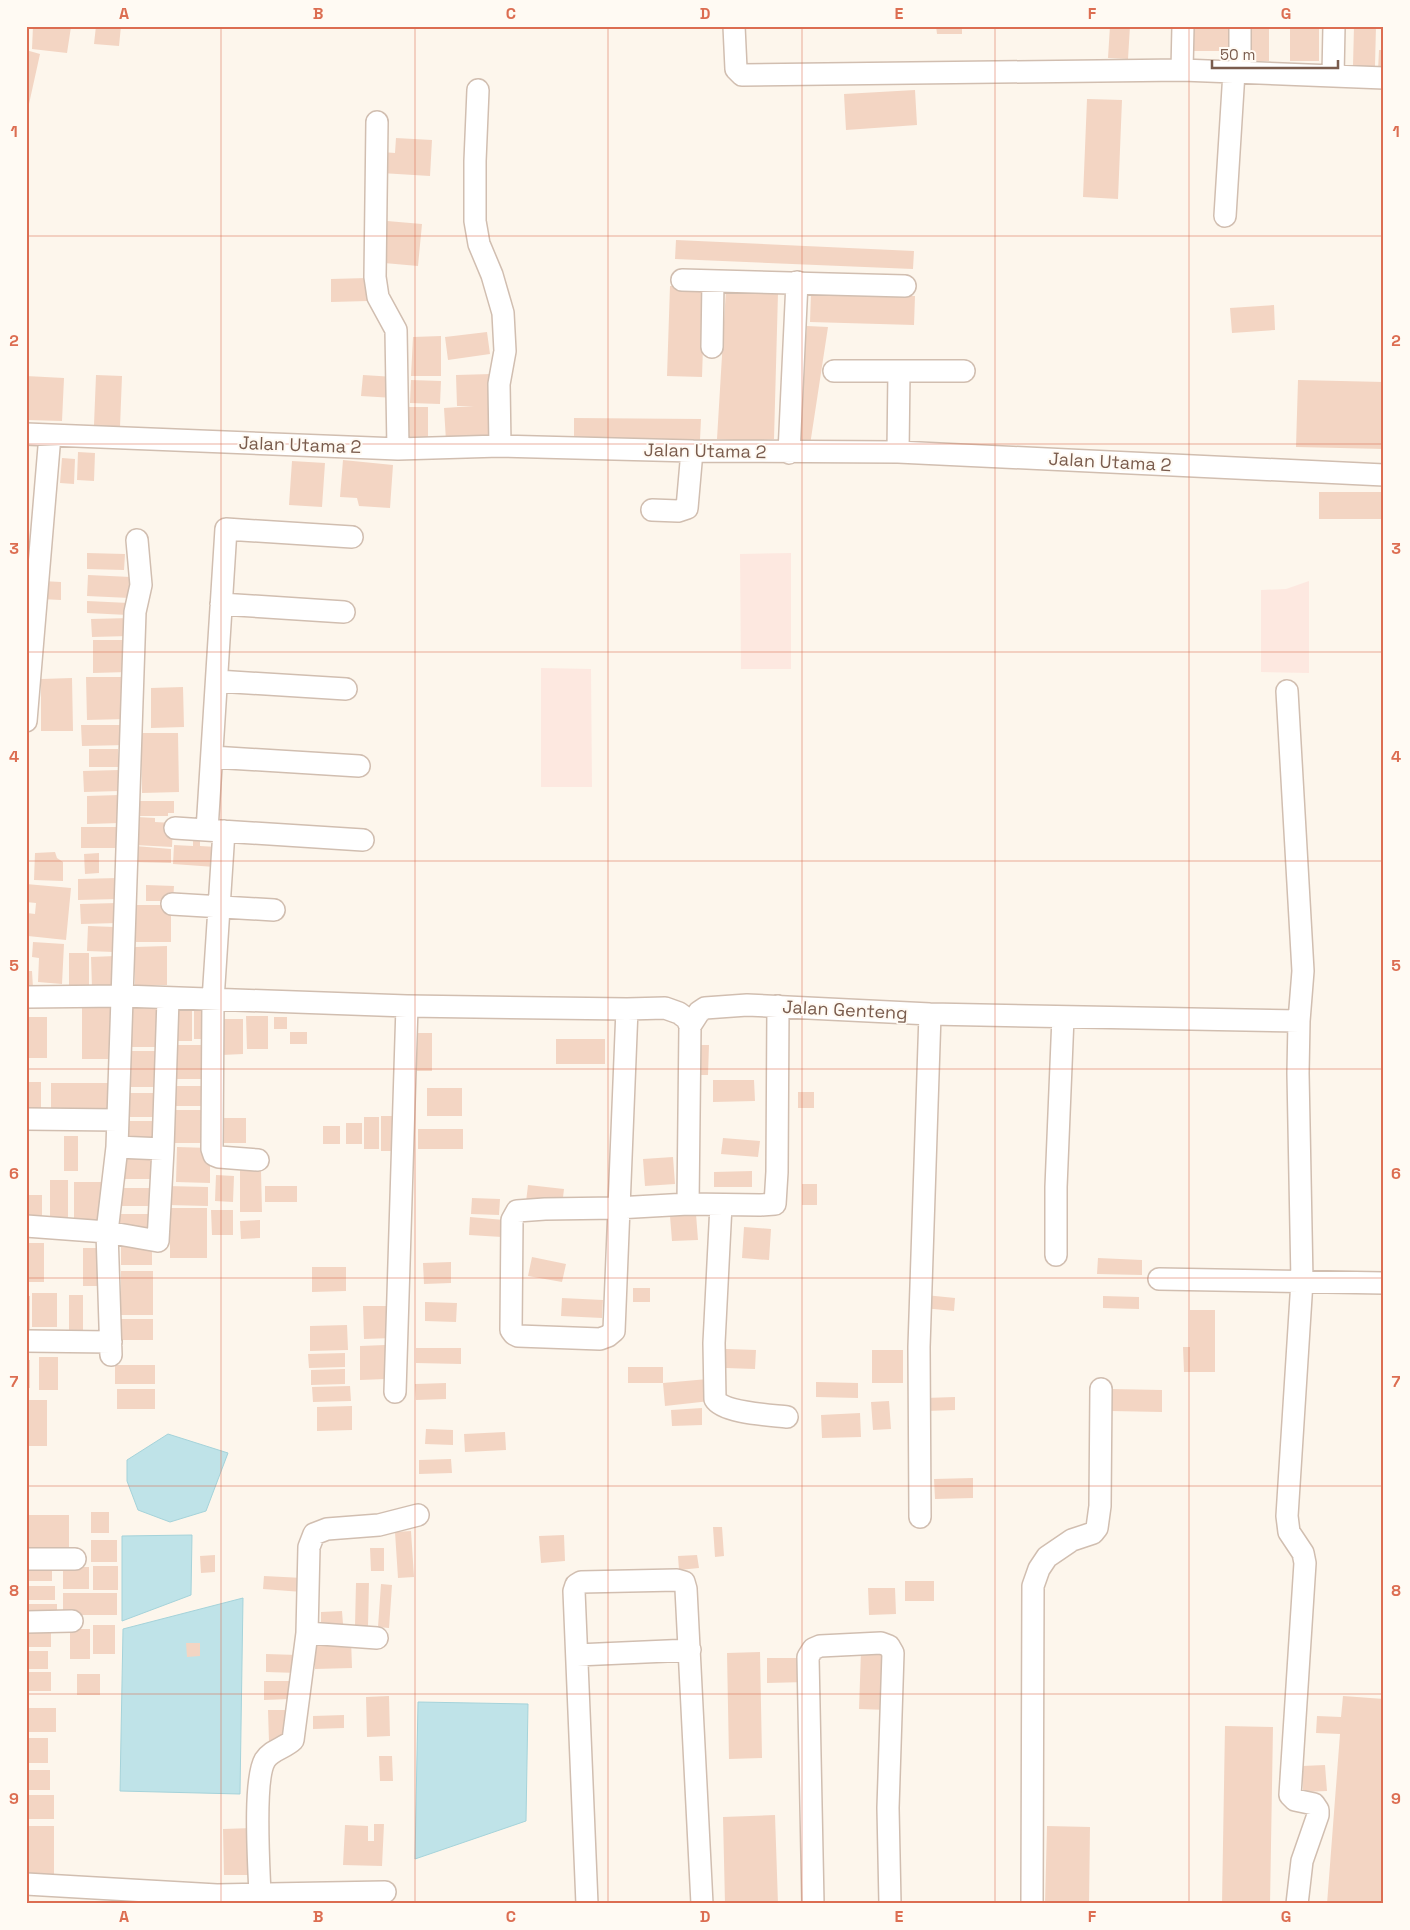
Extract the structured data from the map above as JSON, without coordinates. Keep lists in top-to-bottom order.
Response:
{
  "streets": {
    "street": ["Jalan Utama 2", "Jalan Genteng"]
  },
  "scale_bar": "50 m",
  "grid": {
    "columns": [
      "A",
      "B",
      "C",
      "D",
      "E",
      "F",
      "G"
    ],
    "rows": [
      "1",
      "2",
      "3",
      "4",
      "5",
      "6",
      "7",
      "8",
      "9"
    ]
  }
}
